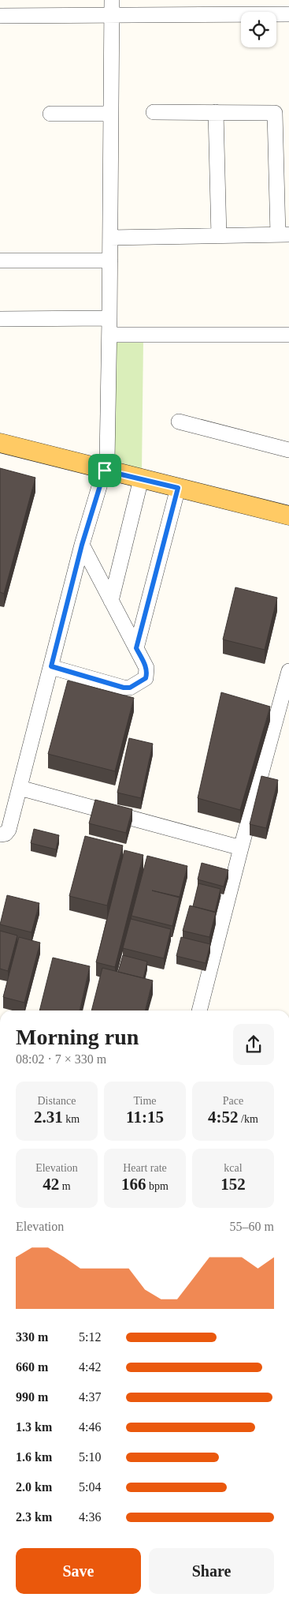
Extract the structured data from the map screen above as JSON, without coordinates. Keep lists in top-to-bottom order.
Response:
{
  "page": {
    "heading": ["Morning run", "08:02 · 7 × 330 m"],
    "stats": [
      ["Distance", "2.31 km"],
      ["Time", "11:15"],
      ["Pace", "4:52 /km"],
      ["Elevation", "42 m"],
      ["Heart rate", "166 bpm"],
      ["kcal", "152"]
    ],
    "chart": ["Elevation", "55–60 m"],
    "list": [
      {
        "name": "330 m",
        "note": "5:12"
      },
      {
        "name": "660 m",
        "note": "4:42"
      },
      {
        "name": "990 m",
        "note": "4:37"
      },
      {
        "name": "1.3 km",
        "note": "4:46"
      },
      {
        "name": "1.6 km",
        "note": "5:10"
      },
      {
        "name": "2.0 km",
        "note": "5:04"
      },
      {
        "name": "2.3 km",
        "note": "4:36"
      }
    ],
    "buttons": ["Save", "Share"]
  }
}
